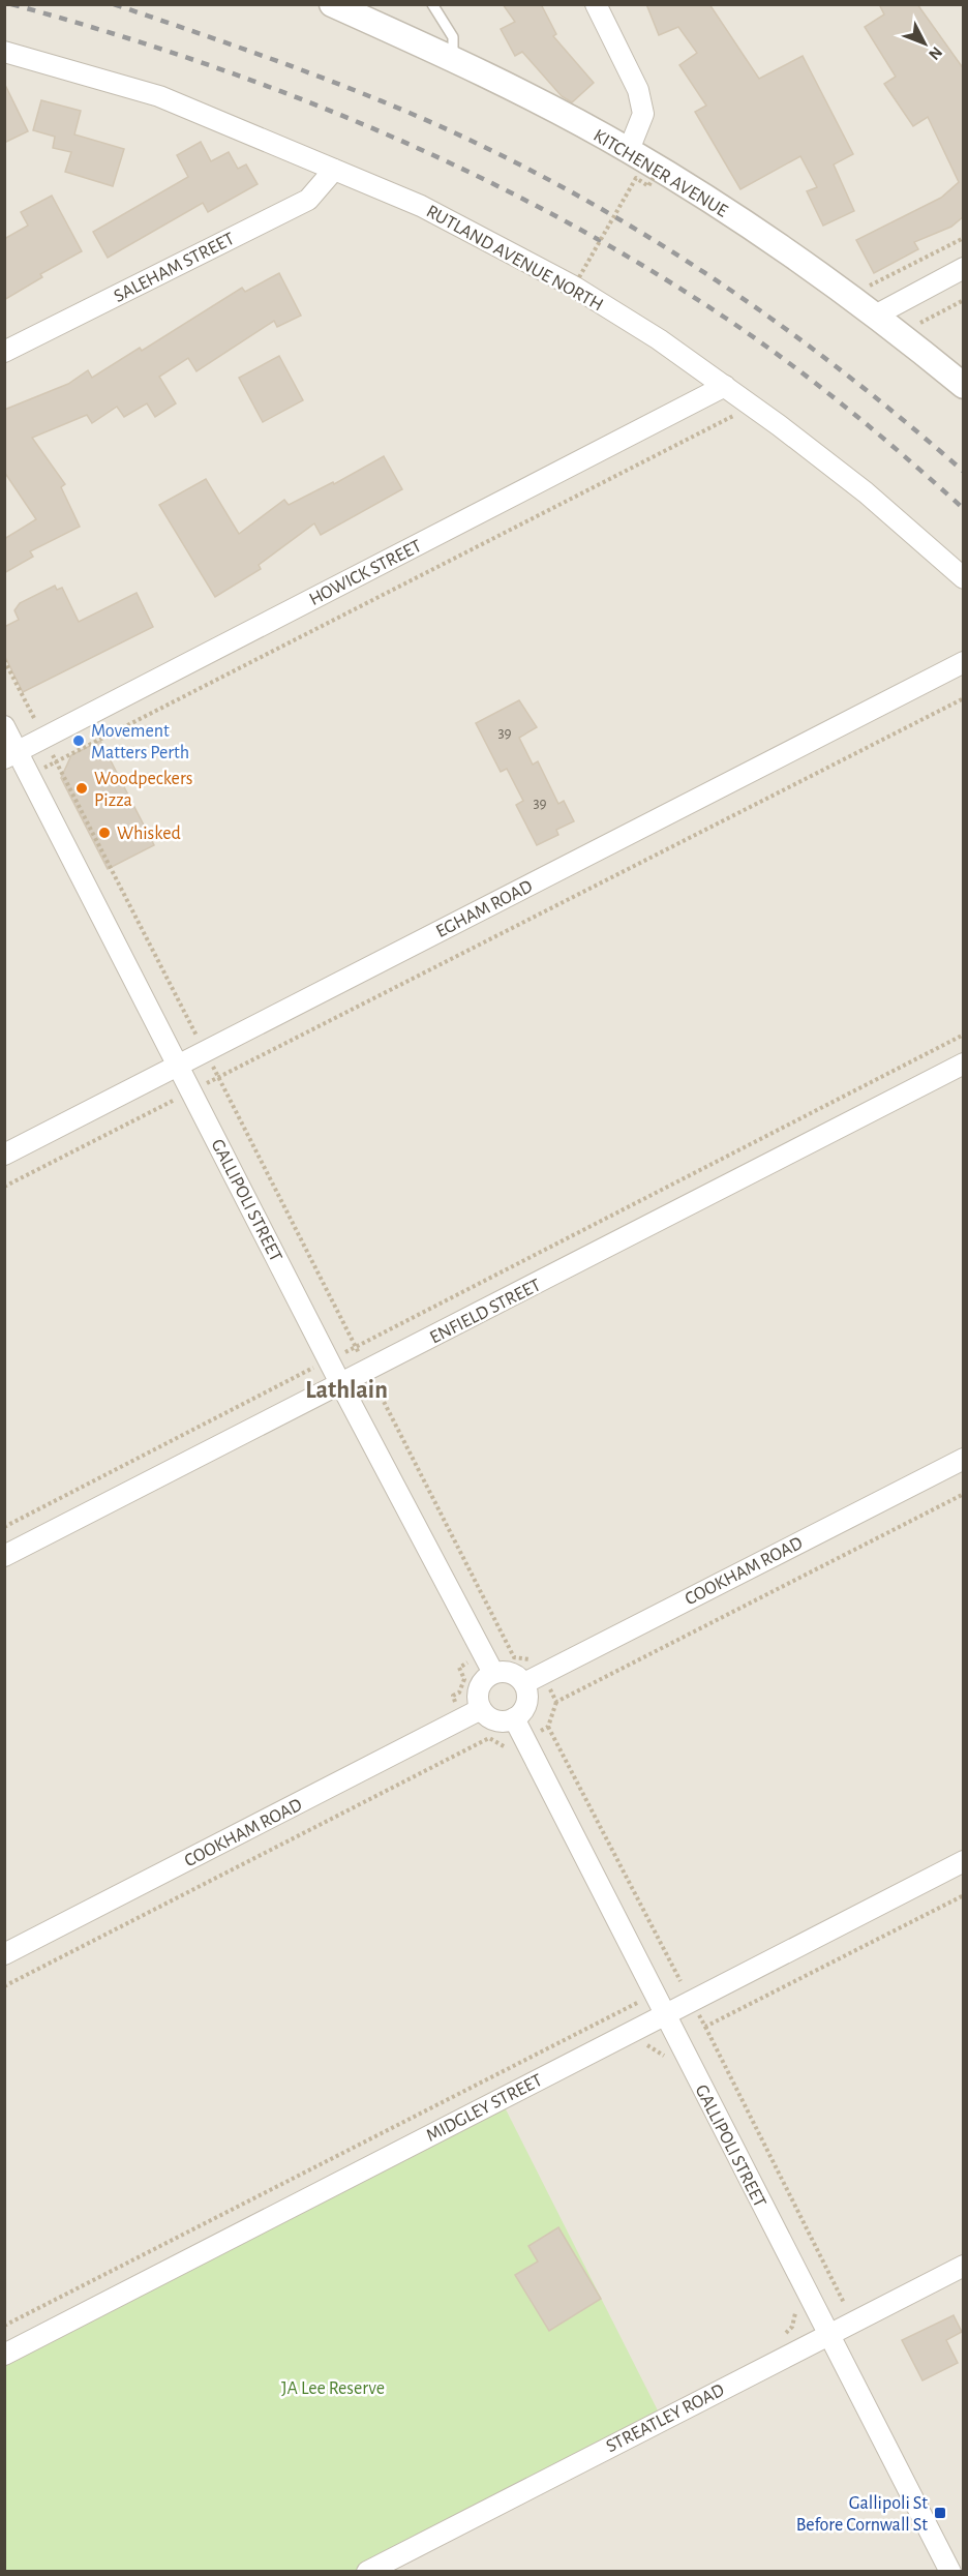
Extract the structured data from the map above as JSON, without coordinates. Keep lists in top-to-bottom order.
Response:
{
  "streets": {
    "street": [
      "KITCHENER AVENUE",
      "RUTLAND AVENUE NORTH",
      "SALEHAM STREET",
      "HOWICK STREET",
      "EGHAM ROAD",
      "GALLIPOLI STREET",
      "ENFIELD STREET",
      "COOKHAM ROAD",
      "MIDGLEY STREET",
      "STREATLEY ROAD"
    ]
  },
  "crossings": [
    ["RUTLAND AVENUE NORTH", "SALEHAM STREET"],
    ["RUTLAND AVENUE NORTH", "HOWICK STREET"],
    ["HOWICK STREET", "GALLIPOLI STREET"],
    ["EGHAM ROAD", "GALLIPOLI STREET"],
    ["GALLIPOLI STREET", "ENFIELD STREET"],
    ["GALLIPOLI STREET", "COOKHAM ROAD"],
    ["GALLIPOLI STREET", "MIDGLEY STREET"],
    ["GALLIPOLI STREET", "STREATLEY ROAD"]
  ],
  "districts": ["Lathlain"],
  "parks": ["JA Lee Reserve"],
  "places": {
    "other": ["Movement Matters Perth", "Woodpeckers Pizza", "Whisked"],
    "transit": ["Gallipoli St Before Cornwall St"]
  },
  "house_numbers": ["39", "39"],
  "north": "bottom right"
}
